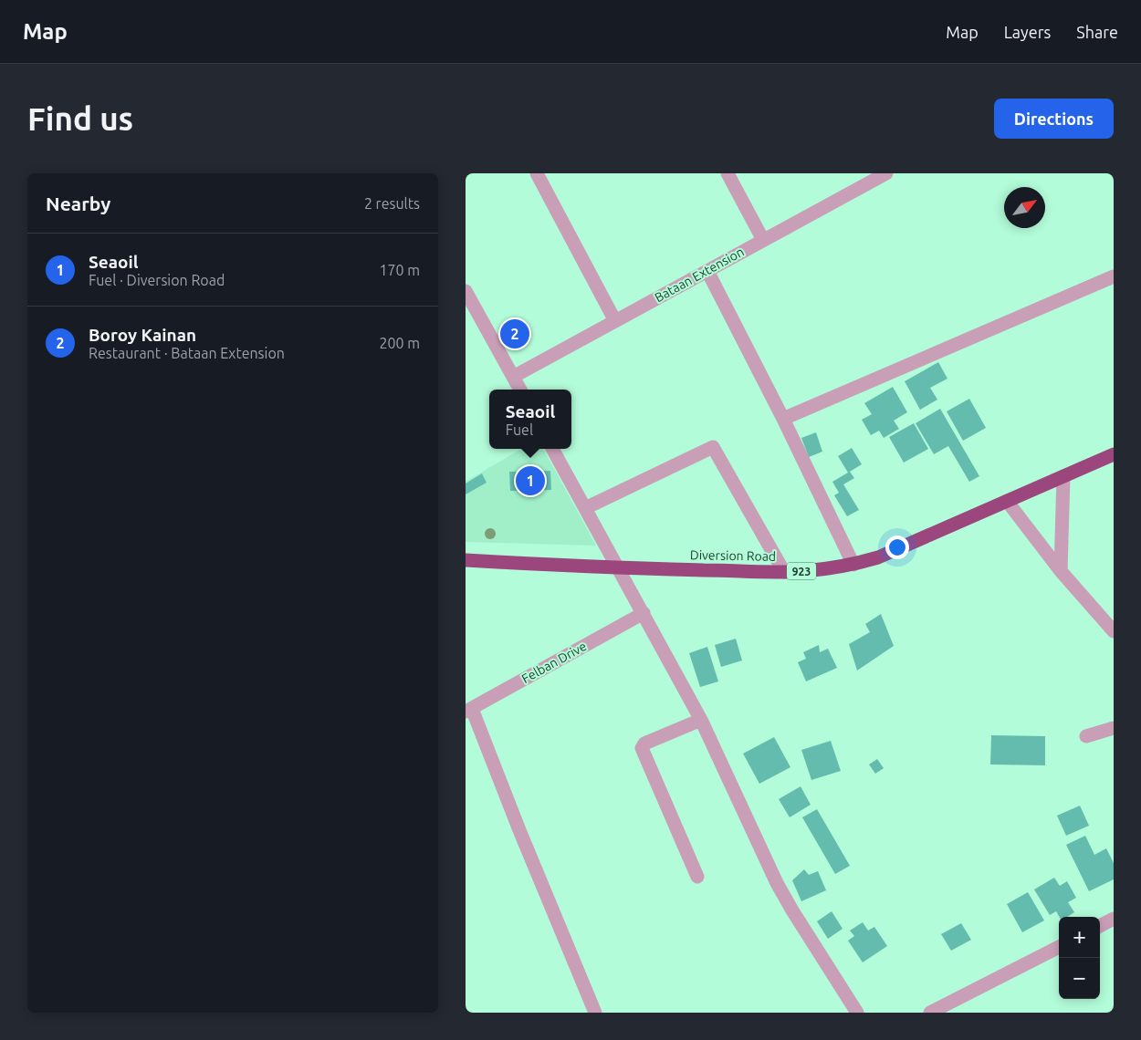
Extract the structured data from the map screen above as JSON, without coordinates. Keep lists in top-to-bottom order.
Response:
{
  "streets": {
    "highway": ["Diversion Road", "923"],
    "street": ["Bataan Extension", "Felban Drive"]
  },
  "north": "top right",
  "page": {
    "header": "Map",
    "nav": ["Map", "Layers", "Share"],
    "buttons": "Directions",
    "title": "Find us",
    "heading": ["Nearby", "2 results"],
    "list": [
      {
        "mark": "1",
        "name": "Seaoil",
        "note": "Fuel · Diversion Road",
        "value": "170 m"
      },
      {
        "mark": "2",
        "name": "Boroy Kainan",
        "note": "Restaurant · Bataan Extension",
        "value": "200 m"
      }
    ],
    "pins": ["2", "1"],
    "popup": ["Seaoil", "Fuel"],
    "map_buttons": ["+", "−"]
  }
}
